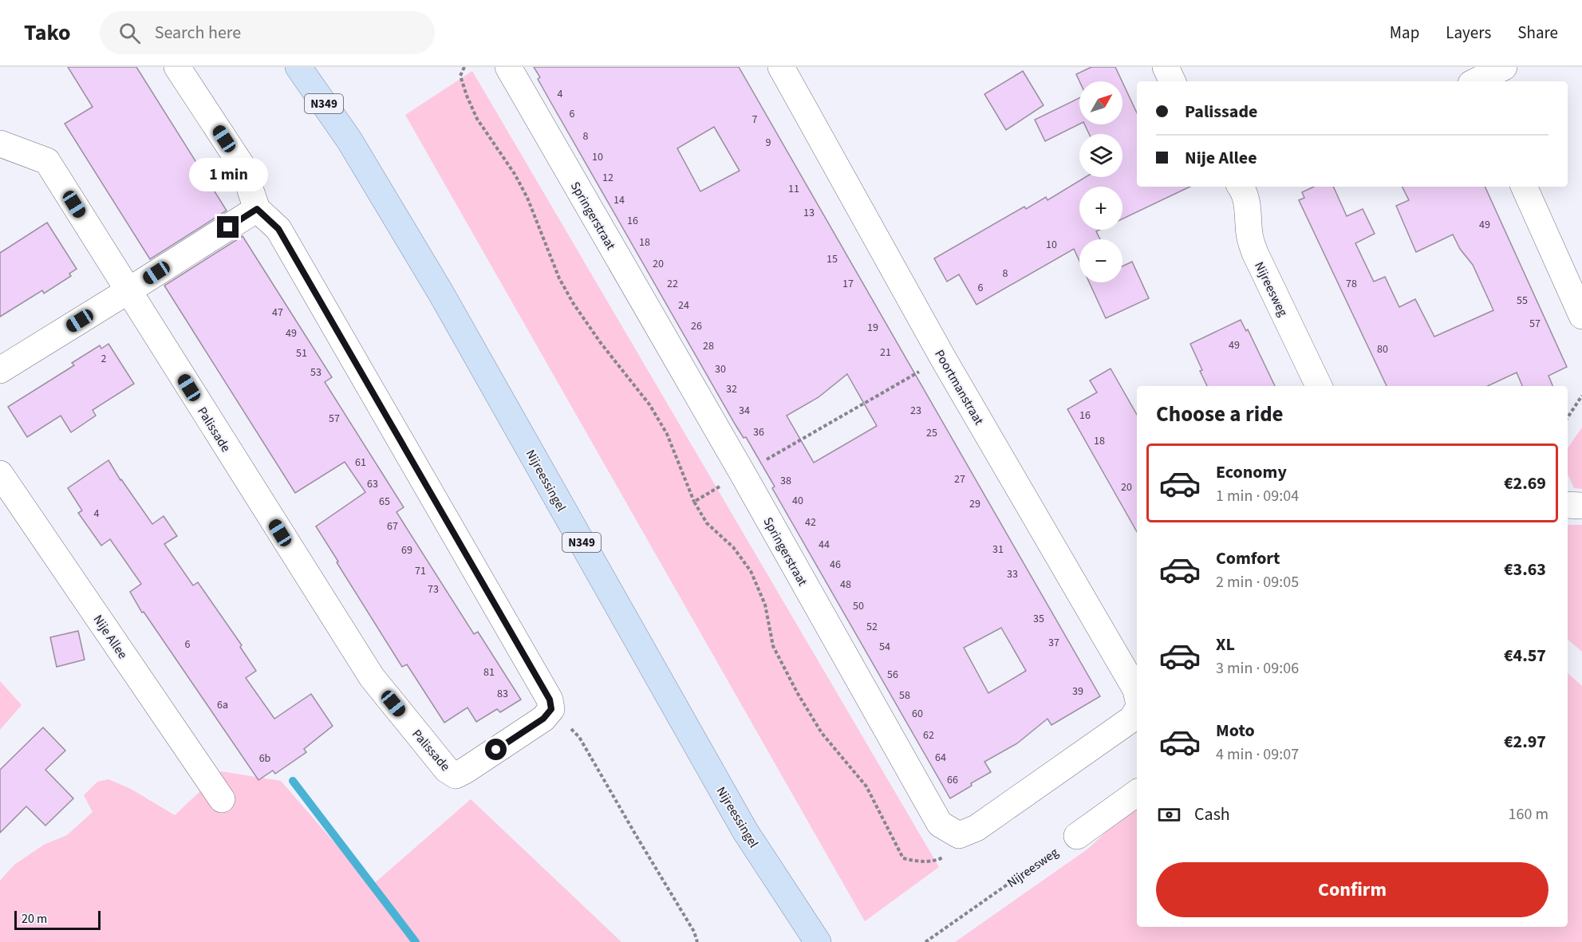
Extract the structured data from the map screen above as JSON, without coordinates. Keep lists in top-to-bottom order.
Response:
{
  "streets": {
    "main road": ["N349", "Nijreessingel"],
    "street": [
      "Springerstraat",
      "Nijreesweg",
      "Poortmanstraat",
      "Palissade",
      "Nije Allee"
    ]
  },
  "house_numbers": [
    "4",
    "6",
    "7",
    "8",
    "9",
    "10",
    "12",
    "11",
    "14",
    "13",
    "16",
    "49",
    "18",
    "10",
    "15",
    "20",
    "8",
    "22",
    "17",
    "78",
    "6",
    "55",
    "24",
    "47",
    "57",
    "26",
    "19",
    "49",
    "49",
    "28",
    "80",
    "21",
    "51",
    "2",
    "30",
    "53",
    "32",
    "34",
    "23",
    "16",
    "57",
    "36",
    "25",
    "18",
    "61",
    "27",
    "38",
    "63",
    "20",
    "40",
    "65",
    "29",
    "4",
    "42",
    "67",
    "44",
    "31",
    "69",
    "46",
    "71",
    "33",
    "48",
    "73",
    "50",
    "35",
    "52",
    "37",
    "6",
    "54",
    "81",
    "56",
    "39",
    "83",
    "58",
    "6a",
    "60",
    "62",
    "64",
    "6b",
    "66"
  ],
  "scale_bar": "20 m",
  "north": "top right",
  "page": {
    "header": "Tako",
    "search": "Search here",
    "nav": ["Map", "Layers", "Share"],
    "map_buttons": ["+", "−"],
    "banner": ["Palissade", "Nije Allee"],
    "bubble": "1 min",
    "heading": "Choose a ride",
    "list": [
      {
        "name": "Economy",
        "note": "1 min · 09:04",
        "value": "€2.69"
      },
      {
        "name": "Comfort",
        "note": "2 min · 09:05",
        "value": "€3.63"
      },
      {
        "name": "XL",
        "note": "3 min · 09:06",
        "value": "€4.57"
      },
      {
        "name": "Moto",
        "note": "4 min · 09:07",
        "value": "€2.97"
      }
    ],
    "pay": ["Cash", "160 m"],
    "buttons": "Confirm",
    "scale": "20 m"
  }
}
